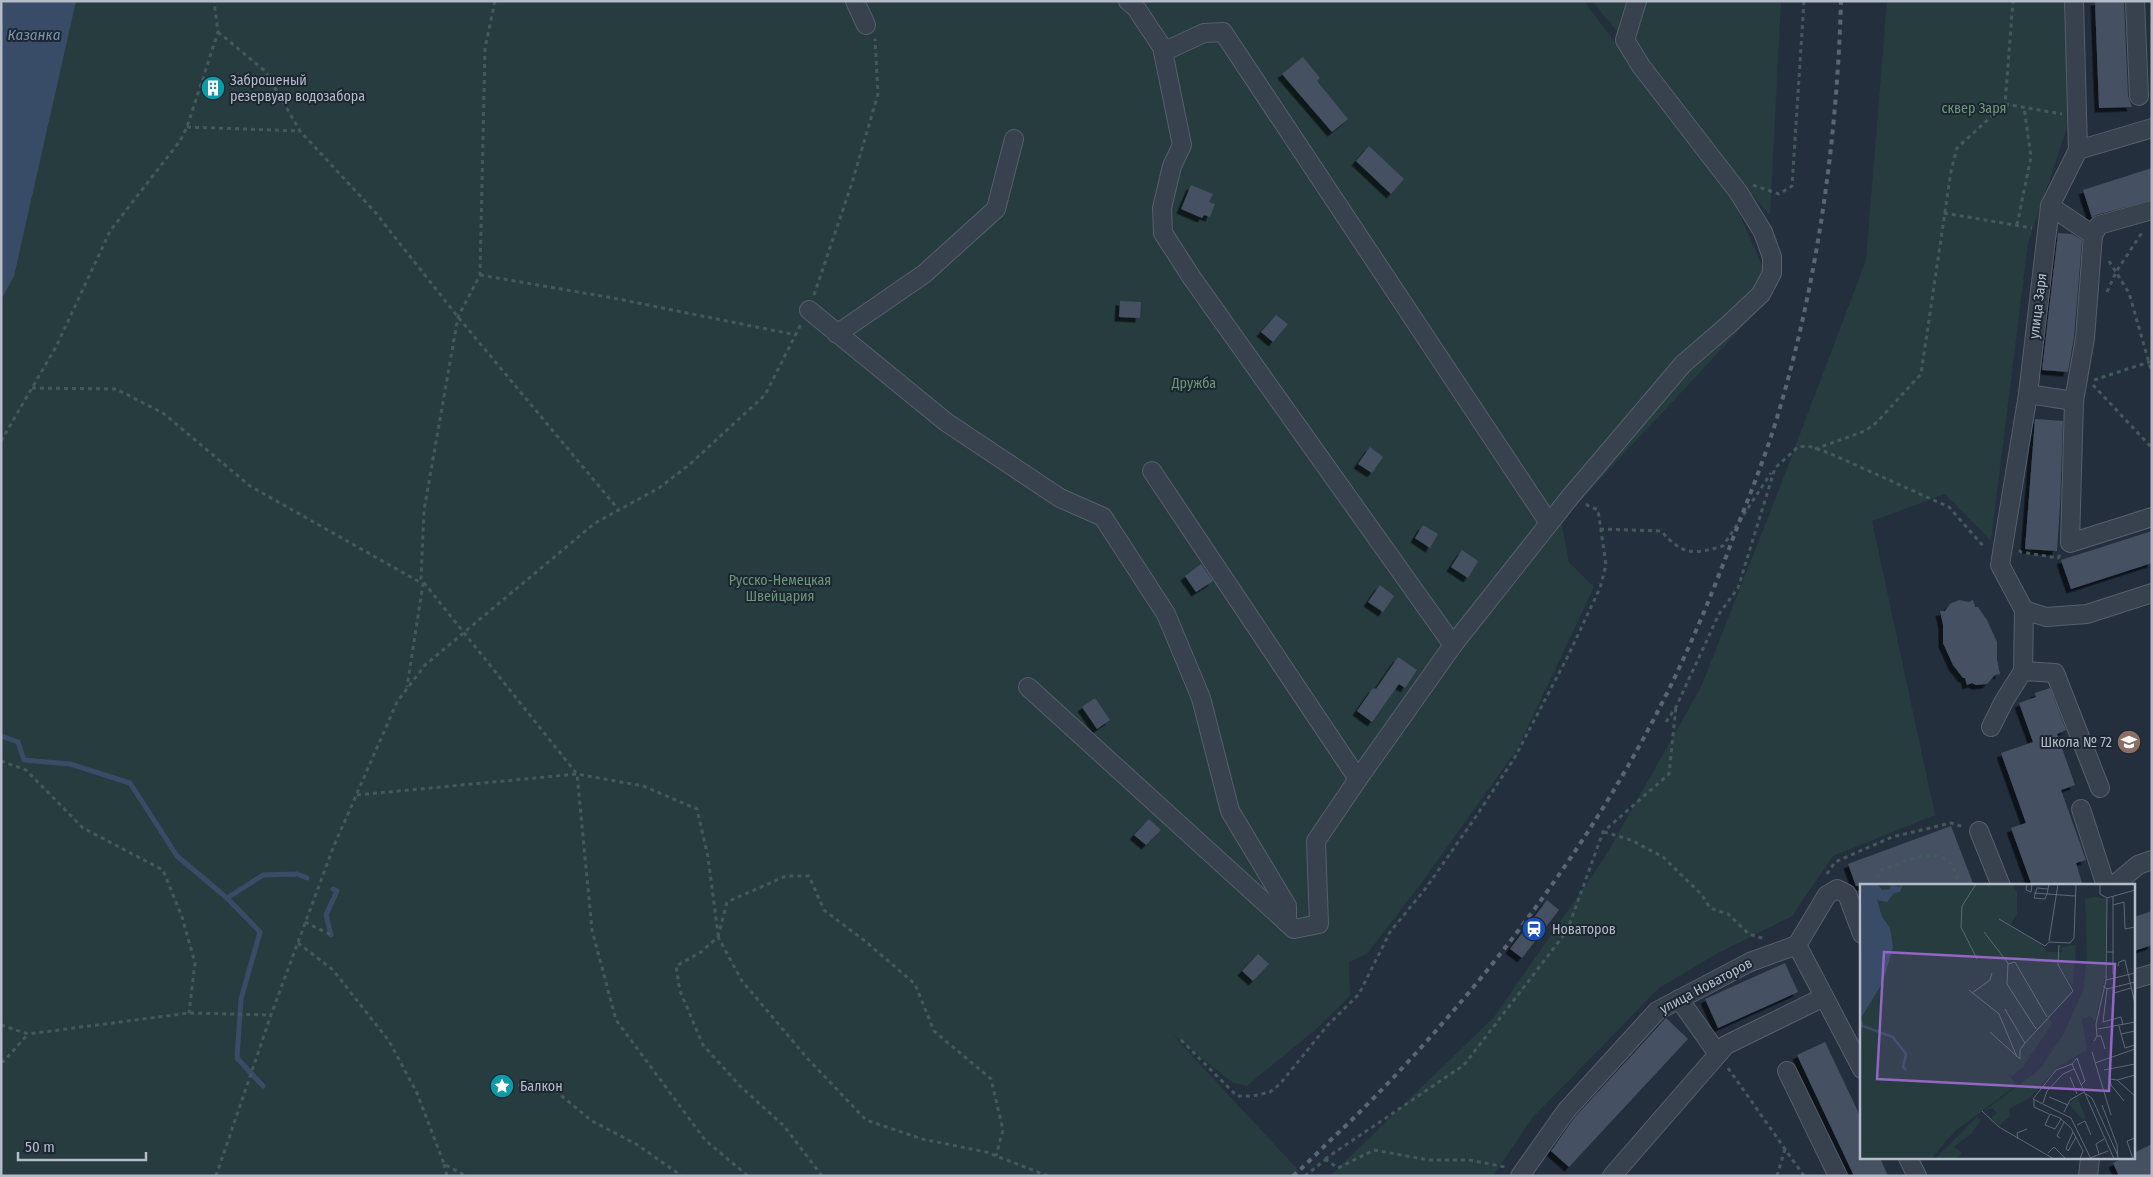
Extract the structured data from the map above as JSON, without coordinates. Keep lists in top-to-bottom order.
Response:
{
  "streets": {
    "street": ["улица Заря", "улица Новаторов"]
  },
  "water": ["Казанка"],
  "parks": ["сквер Заря", "Дружба", "Русско-Немецкая Швейцария"],
  "places": {
    "building": ["Заброшеный резервуар водозабора"],
    "school or university": ["Школа № 72"],
    "station": ["Новаторов"],
    "place": ["Балкон"]
  },
  "scale_bar": "50 m"
}
